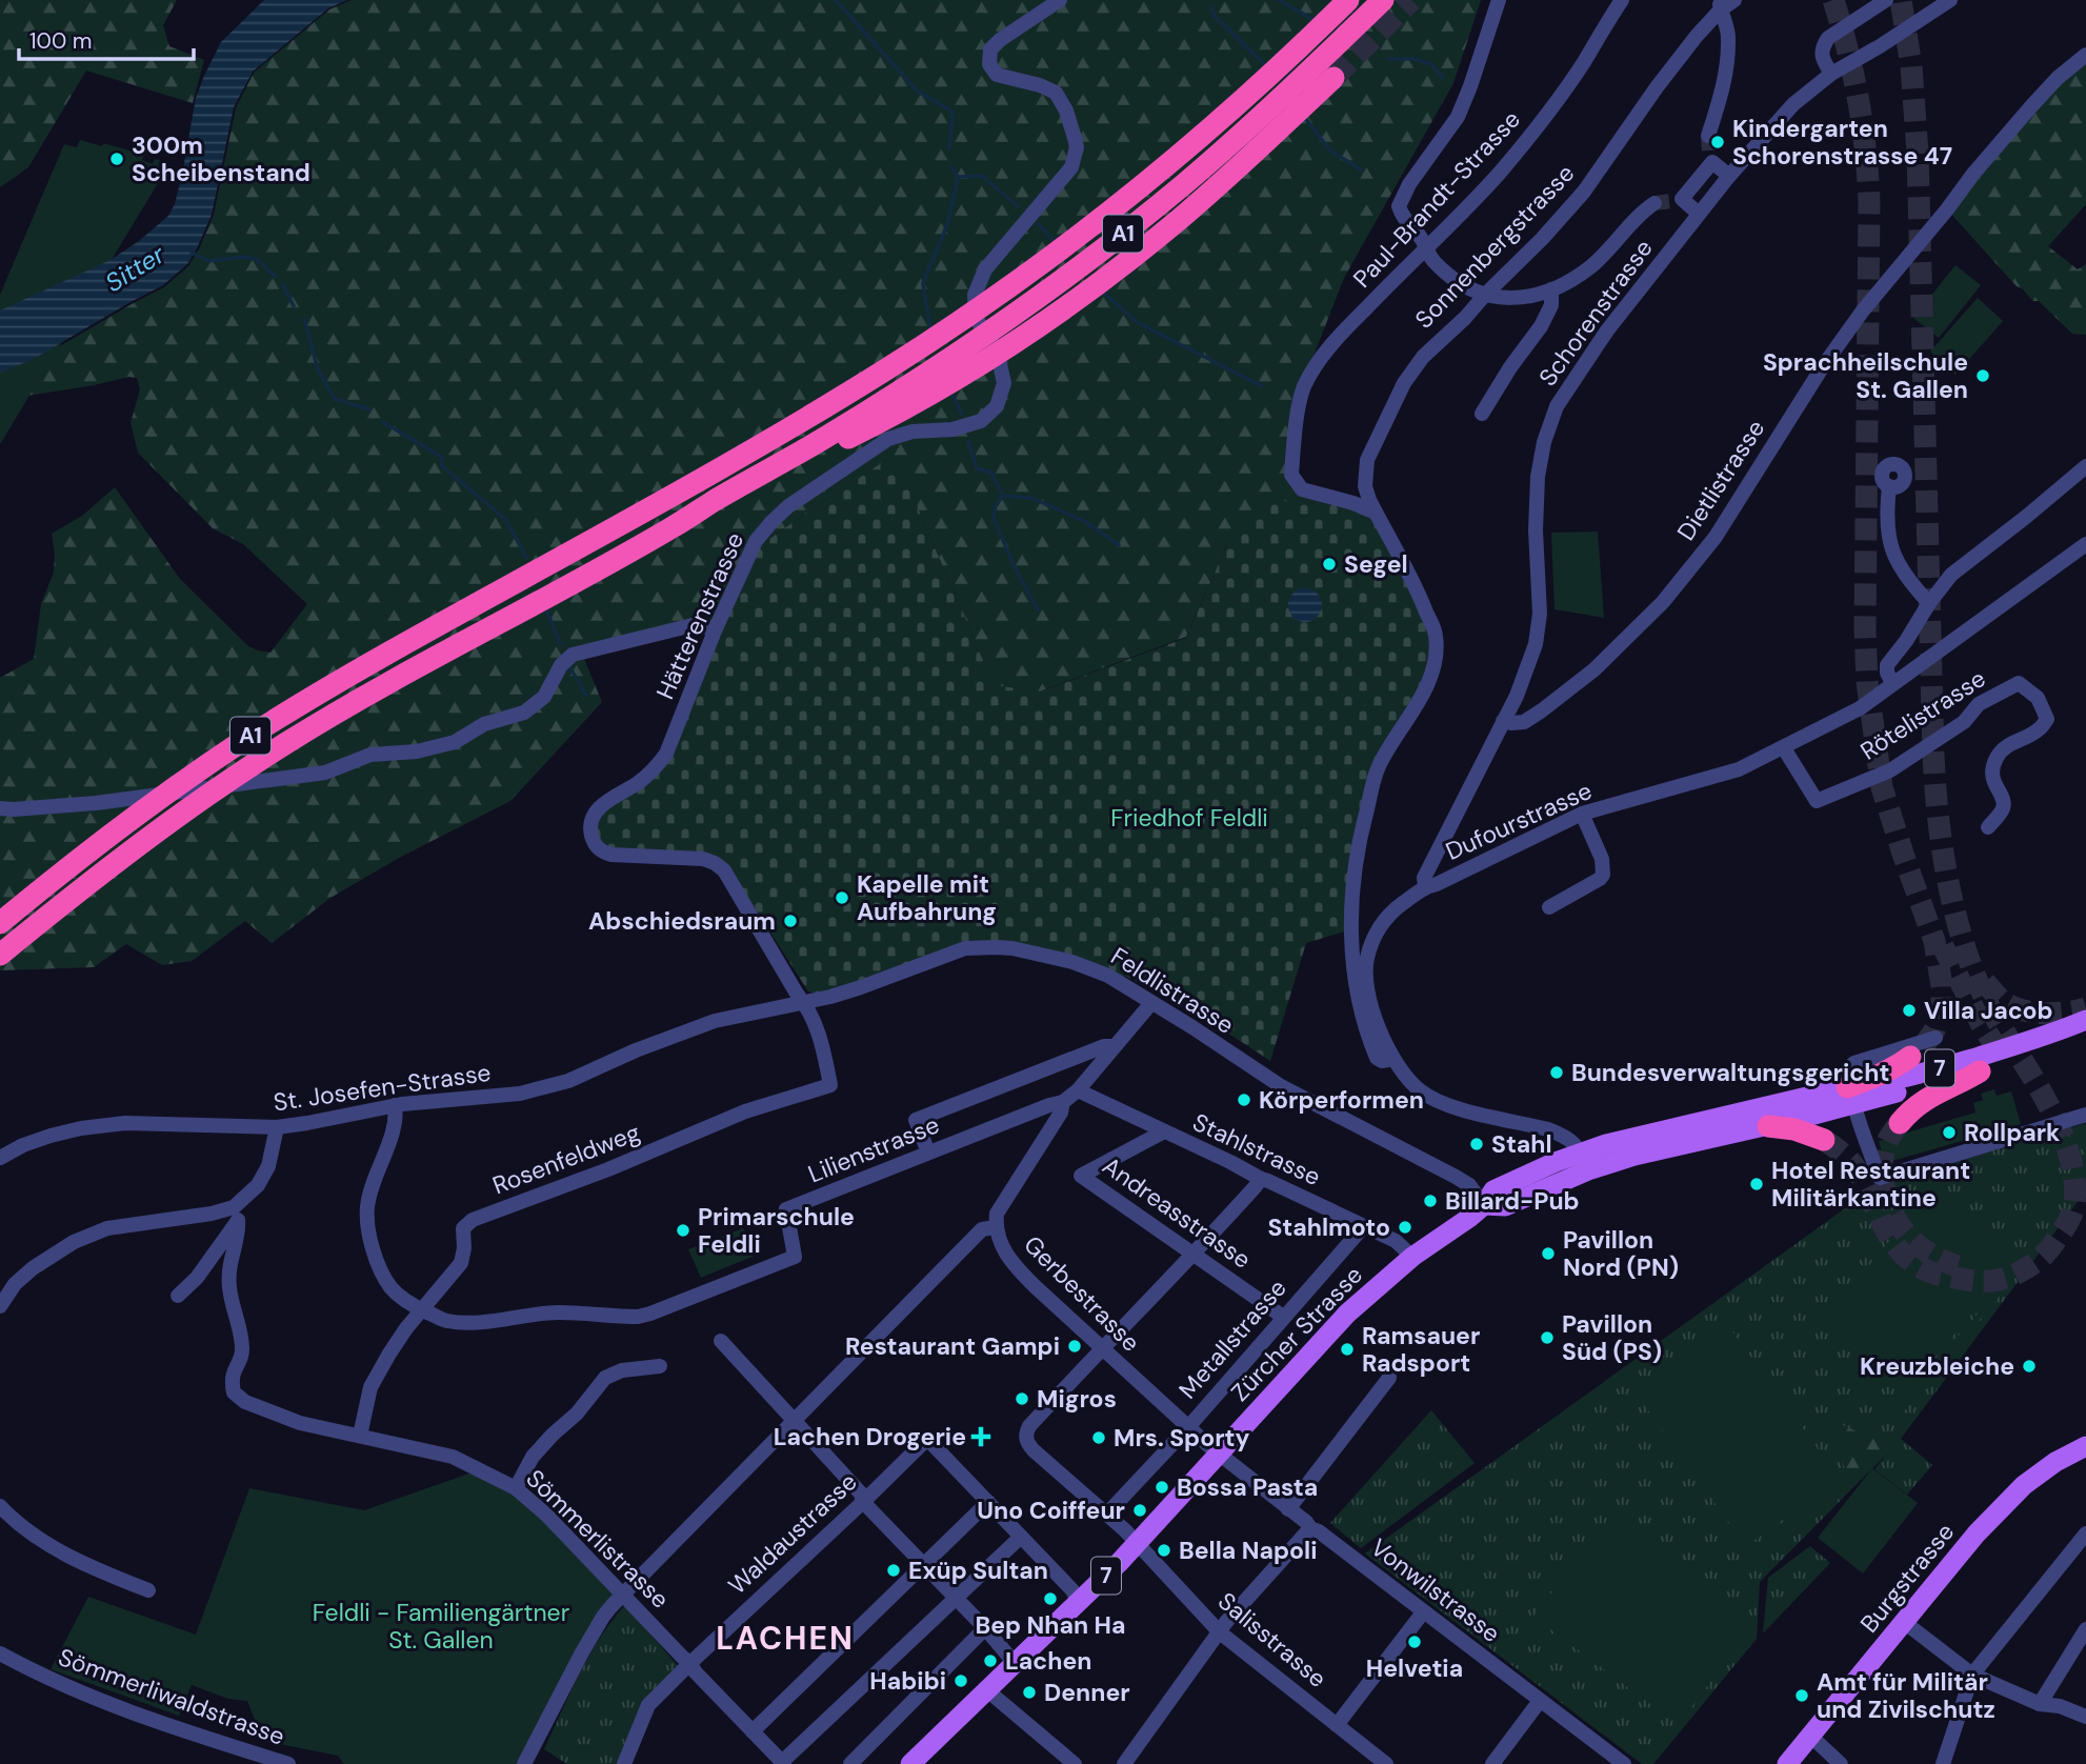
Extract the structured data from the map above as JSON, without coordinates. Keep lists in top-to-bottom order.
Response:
{
  "streets": {
    "highway": ["A1"],
    "main road": ["7", "Zürcher Strasse", "Burgstrasse"],
    "street": [
      "Paul-Brandt-Strasse",
      "Sonnenbergstrasse",
      "Schorenstrasse",
      "Dietlistrasse",
      "Hätterenstrasse",
      "Rötelistrasse",
      "Dufourstrasse",
      "Feldlistrasse",
      "St. Josefen-Strasse",
      "Lilienstrasse",
      "Stahlstrasse",
      "Rosenfeldweg",
      "Andreasstrasse",
      "Gerbestrasse",
      "Metallstrasse",
      "Waldaustrasse",
      "Sömmerlistrasse",
      "Vonwilstrasse",
      "Salisstrasse",
      "Sömmerliwaldstrasse"
    ]
  },
  "crossings": [
    ["Paul-Brandt-Strasse", "Sonnenbergstrasse"],
    ["Sonnenbergstrasse", "Dufourstrasse"],
    ["Schorenstrasse", "Dietlistrasse"],
    ["Schorenstrasse", "Dufourstrasse"],
    ["Hätterenstrasse", "Feldlistrasse"],
    ["Hätterenstrasse", "St. Josefen-Strasse"],
    ["Hätterenstrasse", "Rosenfeldweg"],
    ["Rötelistrasse", "Dufourstrasse"],
    ["Dufourstrasse", "7"],
    ["Feldlistrasse", "7"],
    ["Feldlistrasse", "St. Josefen-Strasse"],
    ["Feldlistrasse", "Rosenfeldweg"],
    ["Feldlistrasse", "Gerbestrasse"],
    ["Feldlistrasse", "Zürcher Strasse"],
    ["7", "Zürcher Strasse"],
    ["St. Josefen-Strasse", "Lilienstrasse"],
    ["St. Josefen-Strasse", "Rosenfeldweg"],
    ["Lilienstrasse", "Rosenfeldweg"],
    ["Lilienstrasse", "Gerbestrasse"],
    ["Stahlstrasse", "Andreasstrasse"],
    ["Stahlstrasse", "Gerbestrasse"],
    ["Stahlstrasse", "Zürcher Strasse"],
    ["Stahlstrasse", "Metallstrasse"],
    ["Rosenfeldweg", "Sömmerlistrasse"],
    ["Andreasstrasse", "Metallstrasse"],
    ["Gerbestrasse", "Zürcher Strasse"],
    ["Gerbestrasse", "Metallstrasse"],
    ["Gerbestrasse", "Vonwilstrasse"],
    ["Gerbestrasse", "Salisstrasse"],
    ["Zürcher Strasse", "Vonwilstrasse"],
    ["Zürcher Strasse", "Salisstrasse"],
    ["Metallstrasse", "Salisstrasse"],
    ["Waldaustrasse", "Sömmerlistrasse"]
  ],
  "districts": ["LACHEN"],
  "water": ["Sitter"],
  "parks": ["Friedhof Feldli", "Feldli - Familiengärtner St. Gallen"],
  "places": {
    "other": [
      "Kindergarten Schorenstrasse 47",
      "300m Scheibenstand",
      "Sprachheilschule St. Gallen",
      "Segel",
      "Kapelle mit Aufbahrung",
      "Abschiedsraum",
      "Villa Jacob",
      "Bundesverwaltungsgericht",
      "Körperformen",
      "Rollpark",
      "Stahl",
      "Hotel Restaurant Militärkantine",
      "Billard-Pub",
      "Stahlmoto",
      "Primarschule Feldli",
      "Pavillon Nord (PN)",
      "Pavillon Süd (PS)",
      "Restaurant Gampi",
      "Ramsauer Radsport",
      "Kreuzbleiche",
      "Migros",
      "Mrs. Sporty",
      "Bossa Pasta",
      "Uno Coiffeur",
      "Bella Napoli",
      "Exüp Sultan",
      "Bep Nhan Ha",
      "Helvetia",
      "Lachen",
      "Habibi",
      "Denner",
      "Amt für Militär und Zivilschutz"
    ],
    "health": ["Lachen Drogerie"]
  },
  "scale_bar": "100 m"
}
